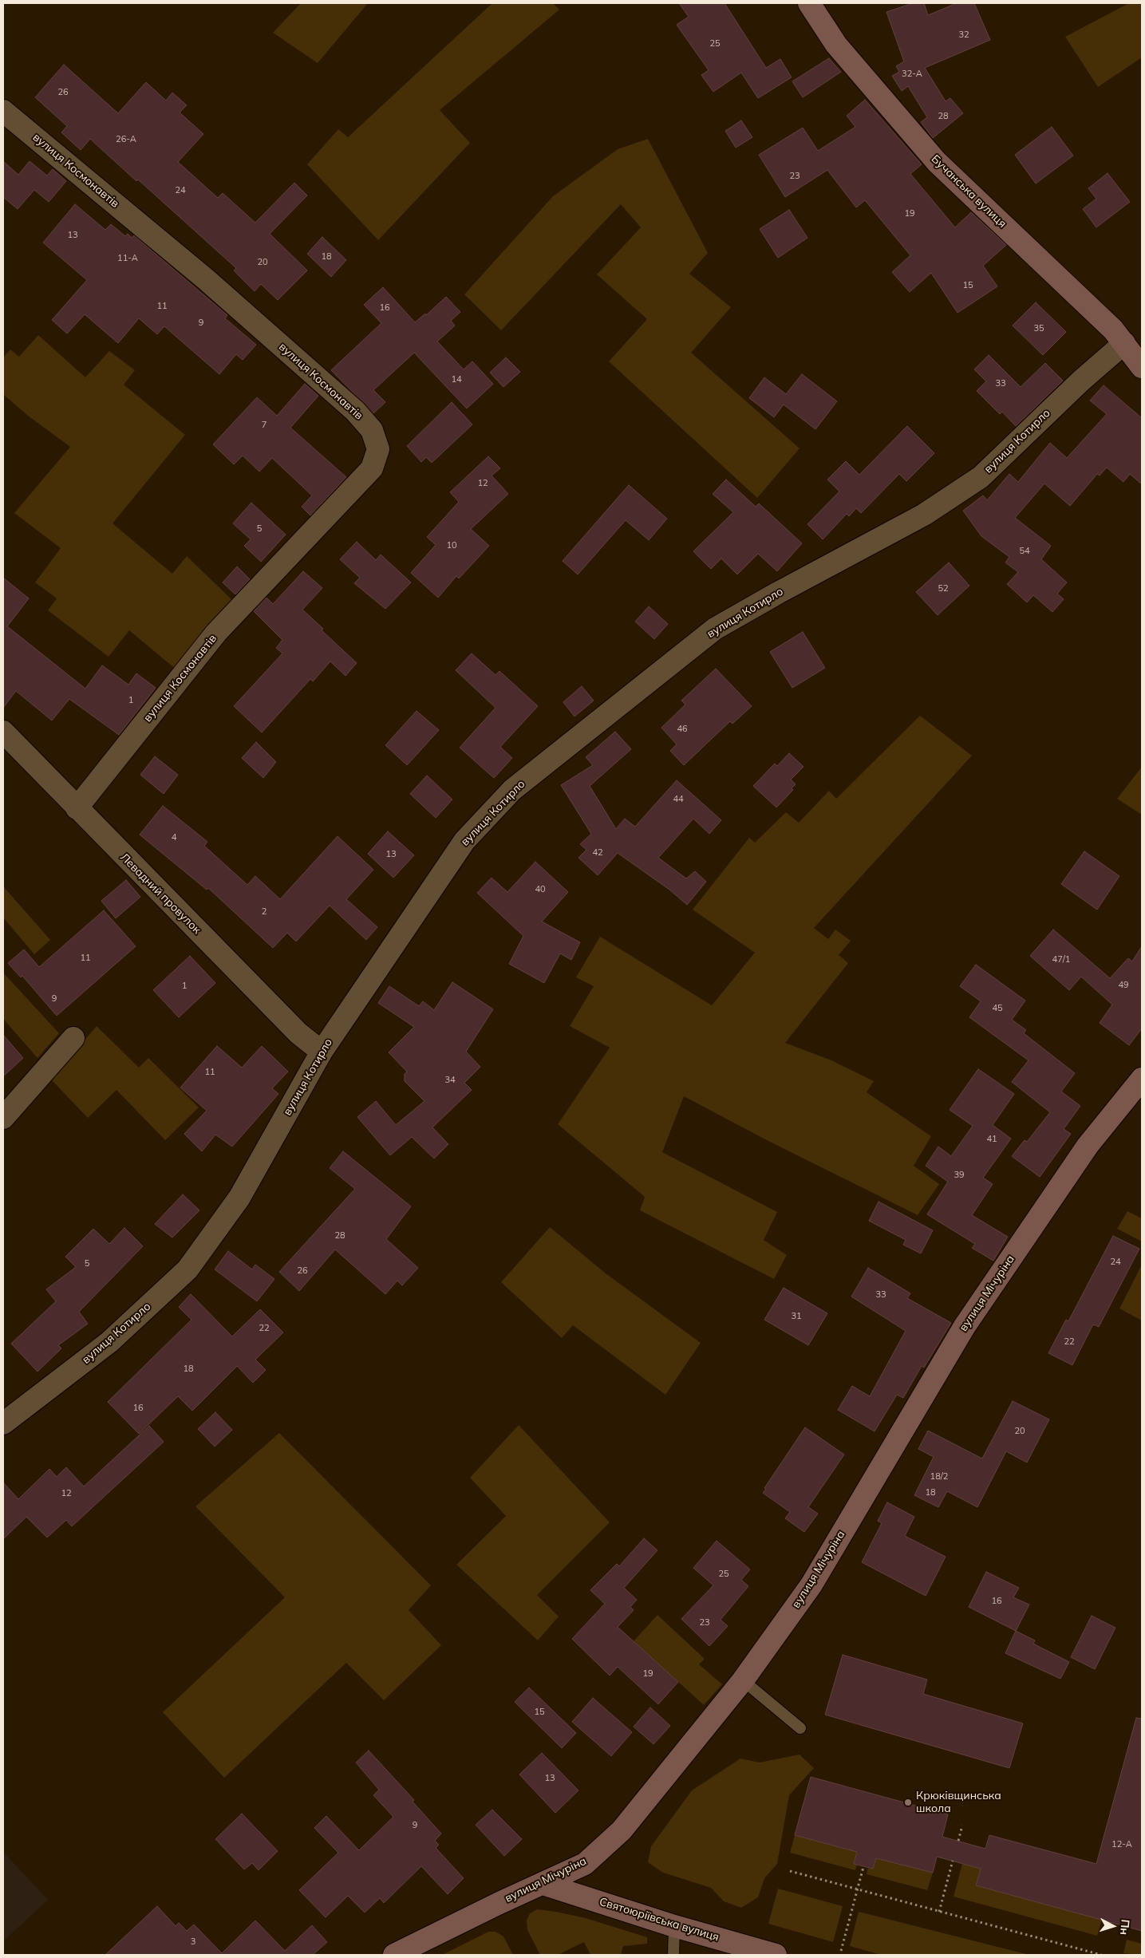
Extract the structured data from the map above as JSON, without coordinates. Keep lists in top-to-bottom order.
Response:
{
  "streets": {
    "street": [
      "вулиця Космонавтів",
      "Бучанська вулиця",
      "вулиця Котирло",
      "Левадний провулок",
      "вулиця Мічуріна",
      "Святоюріївська вулиця"
    ]
  },
  "crossings": [
    ["вулиця Космонавтів", "Левадний провулок"],
    ["Бучанська вулиця", "вулиця Котирло"],
    ["вулиця Котирло", "Левадний провулок"],
    ["вулиця Мічуріна", "Святоюріївська вулиця"]
  ],
  "places": ["Крюківщинська школа"],
  "house_numbers": [
    "32",
    "25",
    "32-А",
    "26",
    "28",
    "26-А",
    "23",
    "24",
    "19",
    "13",
    "18",
    "11-А",
    "20",
    "15",
    "11",
    "16",
    "9",
    "35",
    "14",
    "33",
    "7",
    "12",
    "5",
    "10",
    "54",
    "52",
    "1",
    "46",
    "44",
    "4",
    "42",
    "13",
    "40",
    "2",
    "11",
    "47/1",
    "49",
    "1",
    "9",
    "45",
    "11",
    "34",
    "41",
    "39",
    "28",
    "24",
    "5",
    "26",
    "33",
    "31",
    "22",
    "22",
    "18",
    "16",
    "20",
    "18/2",
    "18",
    "12",
    "25",
    "16",
    "23",
    "19",
    "15",
    "13",
    "9",
    "12-А",
    "3"
  ],
  "north": "right"
}
